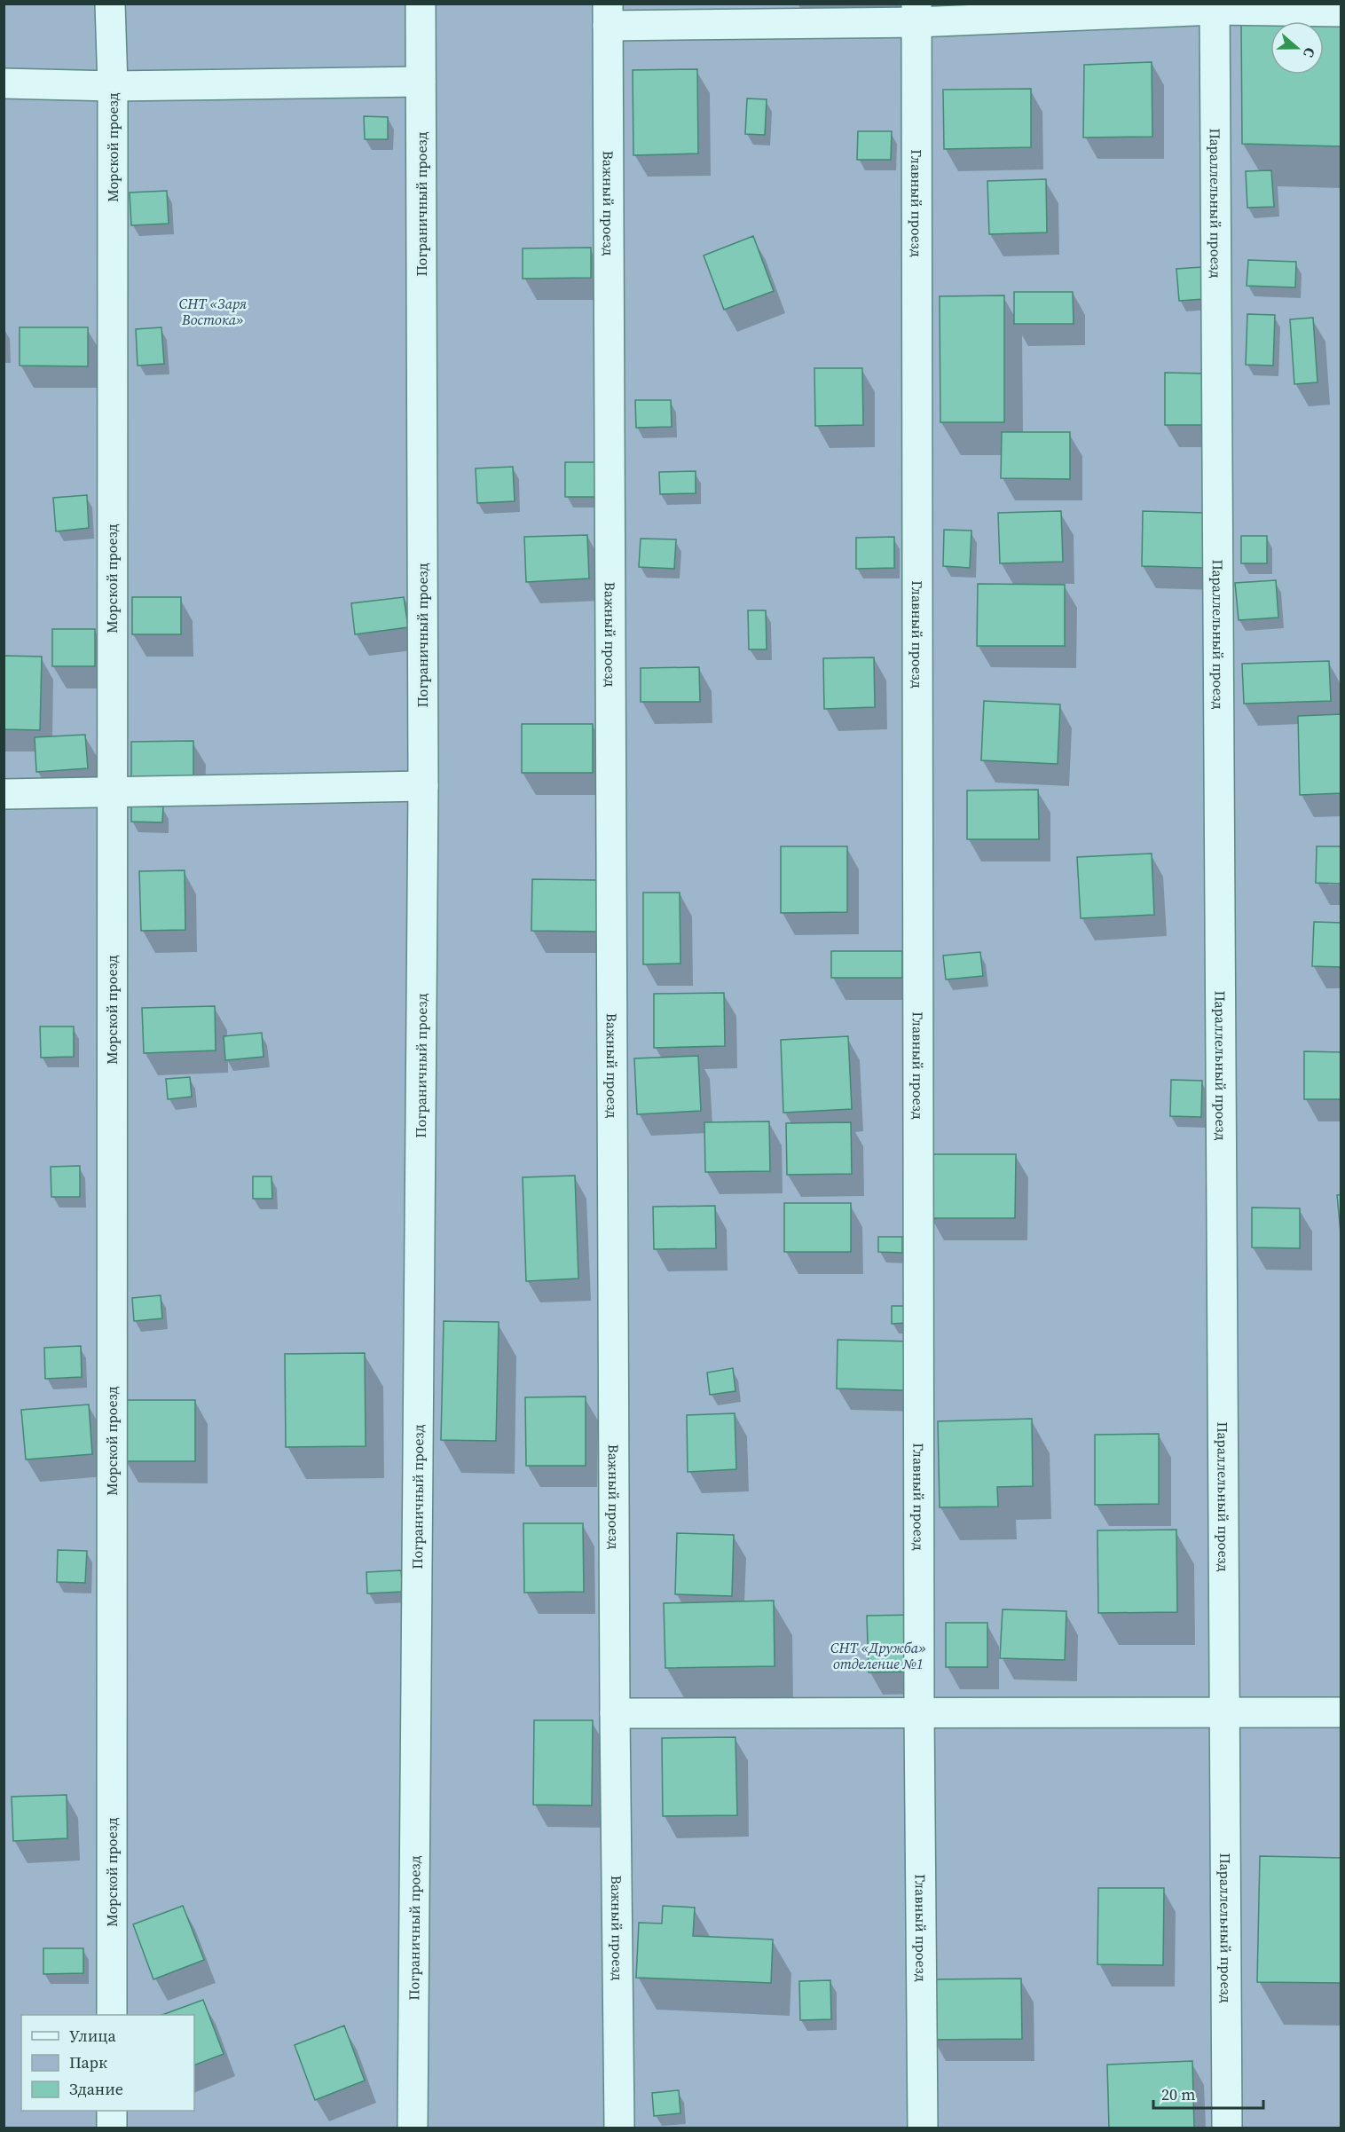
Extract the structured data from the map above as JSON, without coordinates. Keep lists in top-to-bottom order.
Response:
{
  "streets": {
    "lane": [
      "Морской проезд",
      "Пограничный проезд",
      "Важный проезд",
      "Главный проезд",
      "Параллельный проезд"
    ]
  },
  "parks": ["СНТ «Заря Востока»", "СНТ «Дружба» отделение №1"],
  "legend": ["Улица", "Парк", "Здание"],
  "scale_bar": "20 m",
  "north": "right"
}
